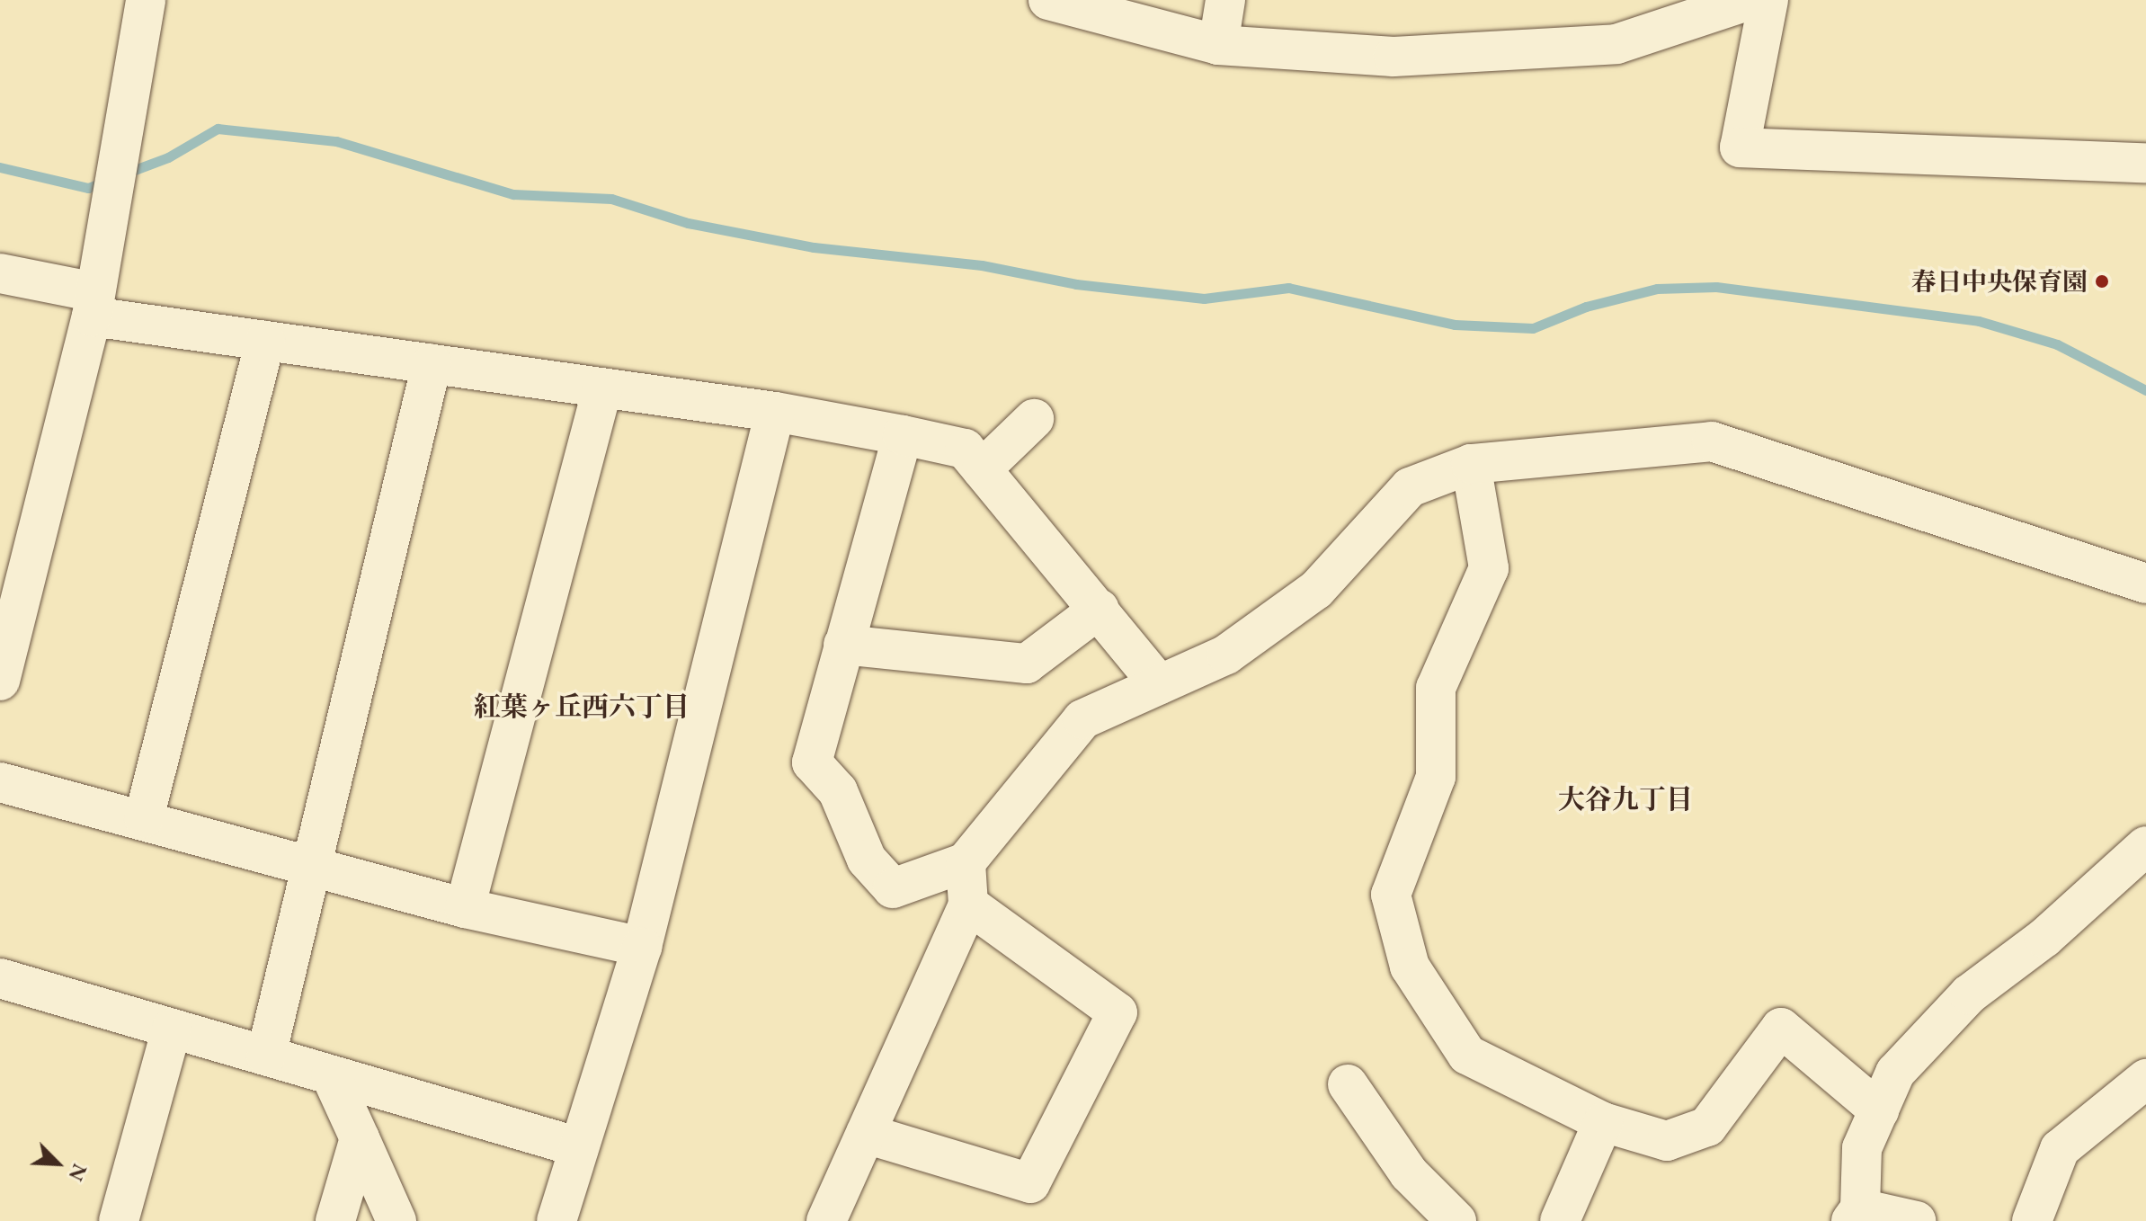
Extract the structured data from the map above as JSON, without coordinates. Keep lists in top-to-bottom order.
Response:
{
  "districts": ["紅葉ヶ丘西六丁目", "大谷九丁目"],
  "places": ["春日中央保育園"],
  "north": "bottom right"
}
